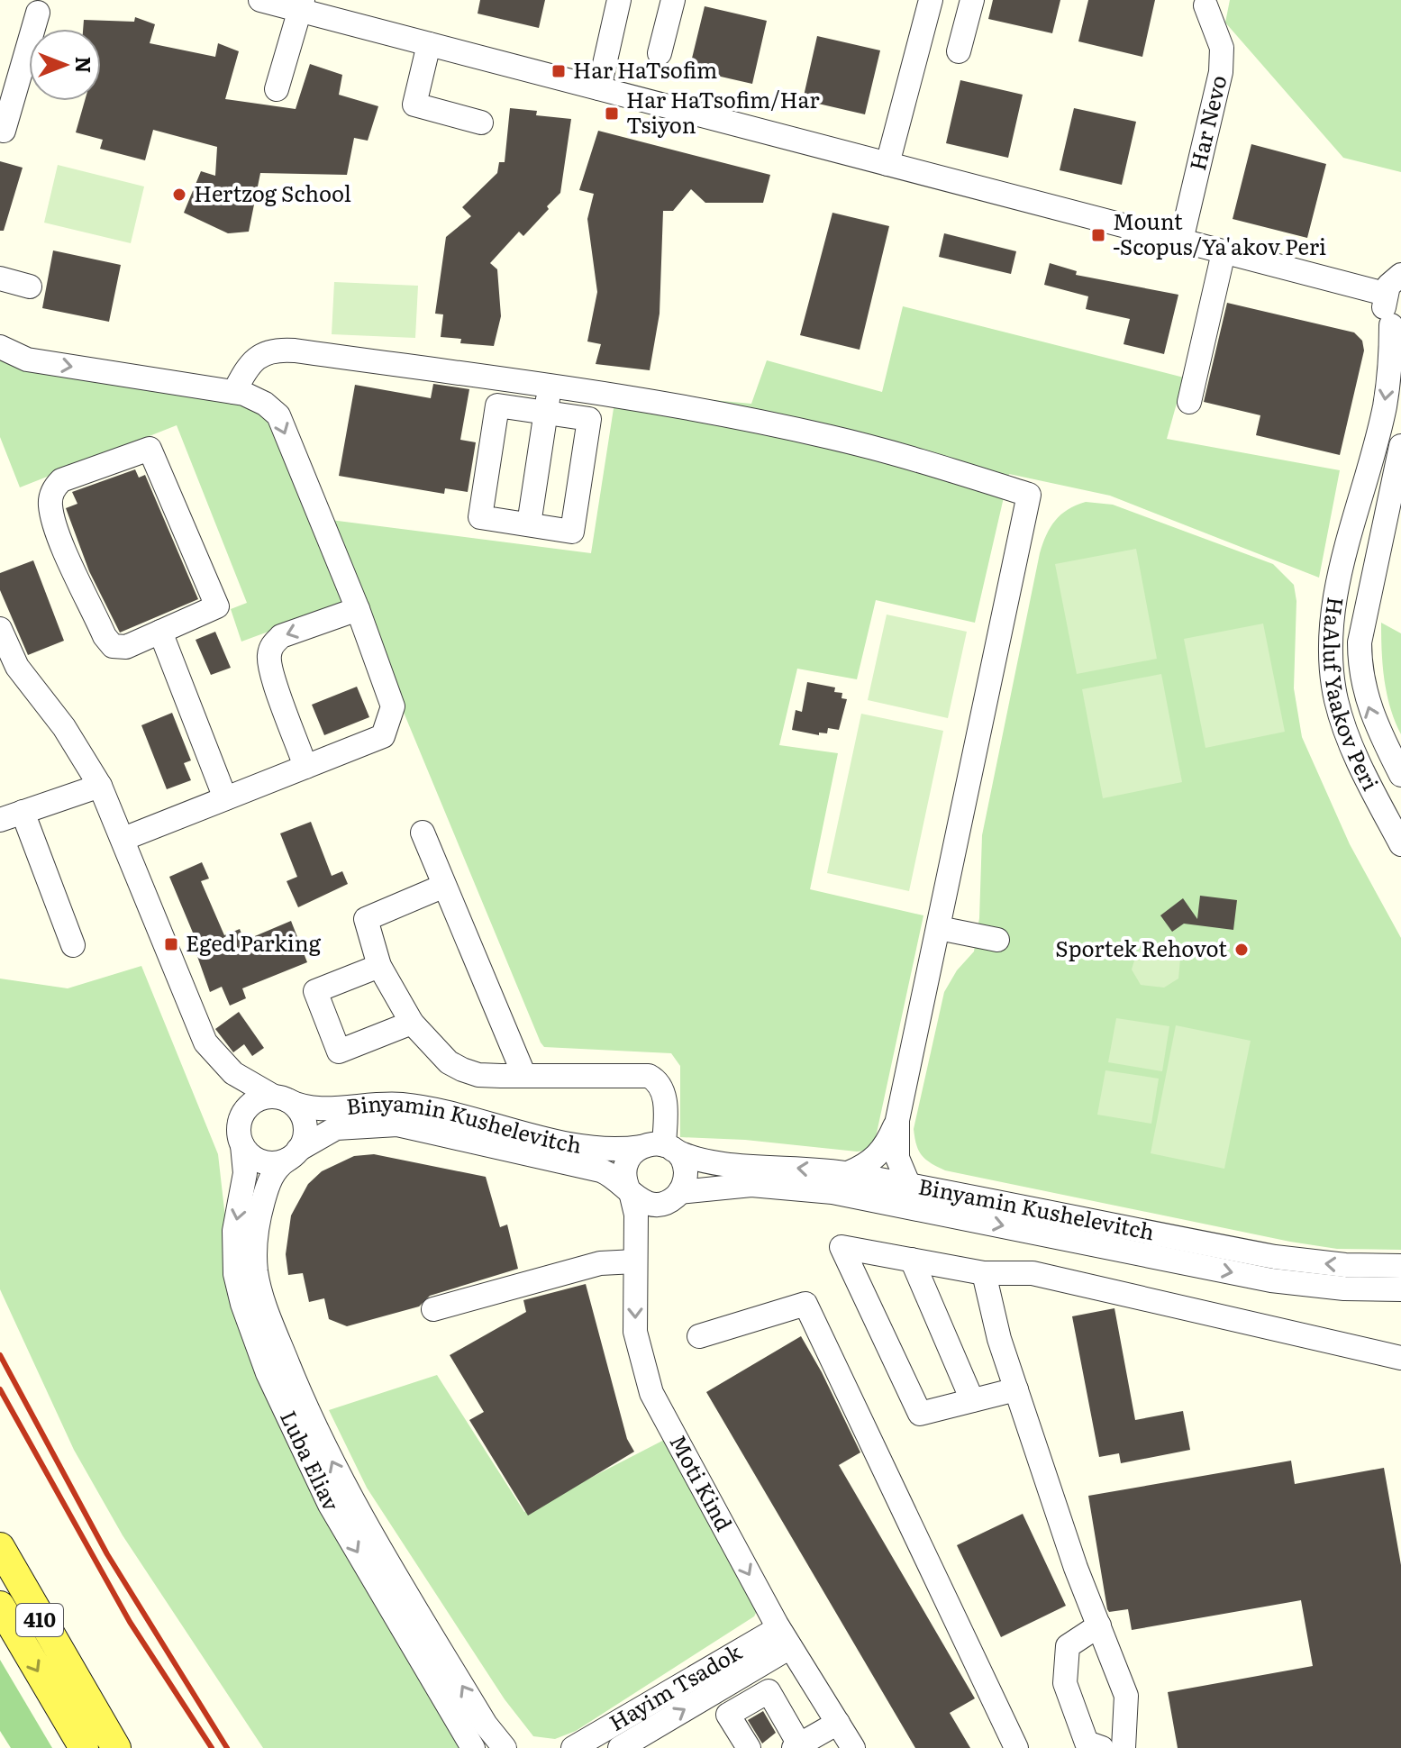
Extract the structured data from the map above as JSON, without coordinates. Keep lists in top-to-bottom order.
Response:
{
  "streets": {
    "main road": ["410"],
    "street": [
      "Har Nevo",
      "HaAluf Yaakov Peri",
      "Binyamin Kushelevitch",
      "Luba Eliav",
      "Moti Kind",
      "Hayim Tsadok"
    ]
  },
  "crossings": [
    ["Binyamin Kushelevitch", "Luba Eliav"],
    ["Binyamin Kushelevitch", "Moti Kind"],
    ["Moti Kind", "Hayim Tsadok"]
  ],
  "one_way": ["Moti Kind"],
  "places": {
    "transit": [
      "Har HaTsofim",
      "Har HaTsofim/Har Tsiyon",
      "Mount -Scopus/Ya'akov Peri",
      "Eged Parking"
    ],
    "other": ["Hertzog School", "Sportek Rehovot"]
  },
  "north": "right"
}
